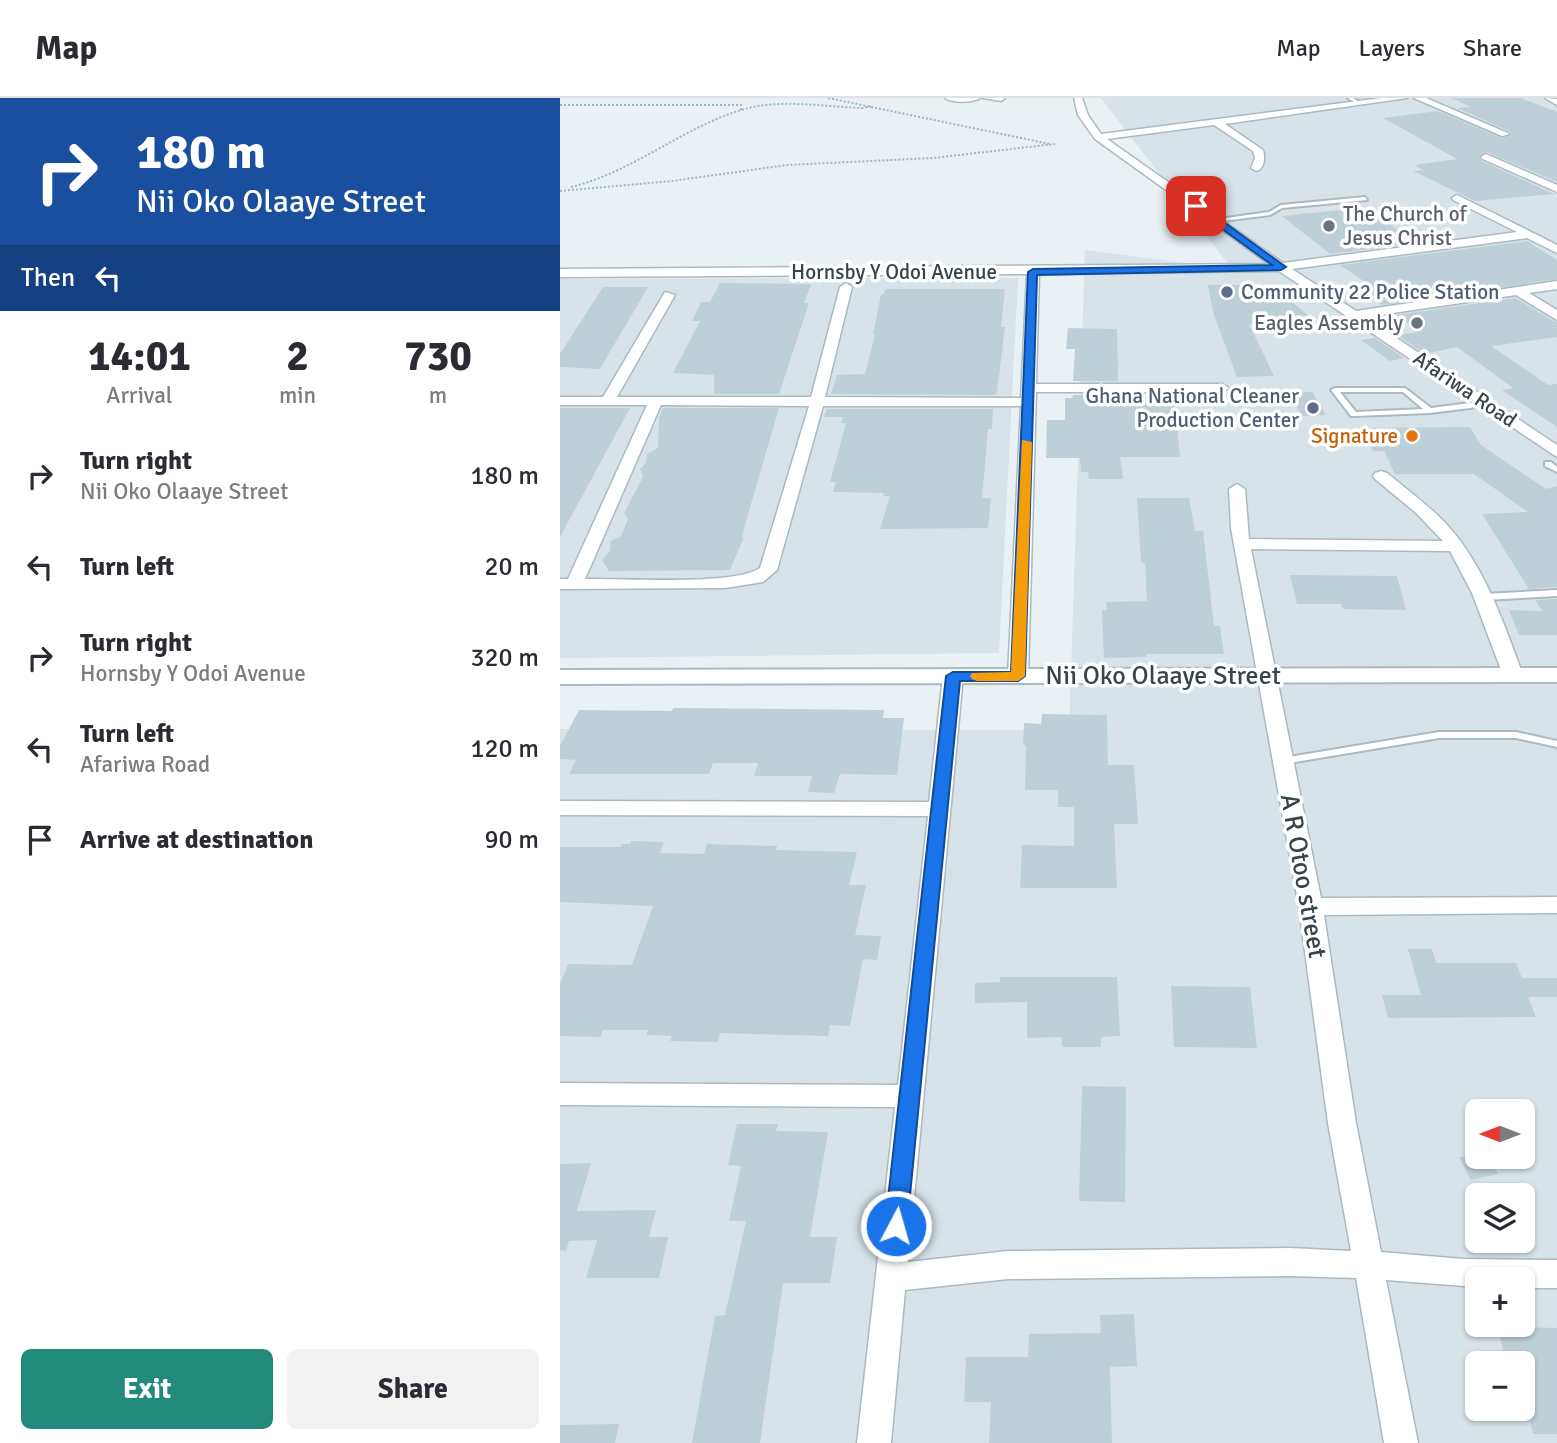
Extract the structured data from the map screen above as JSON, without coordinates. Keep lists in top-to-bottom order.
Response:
{
  "streets": {
    "street": [
      "Hornsby Y Odoi Avenue",
      "Afariwa Road",
      "Nii Oko Olaaye Street",
      "A R Otoo street"
    ]
  },
  "crossings": [
    ["Hornsby Y Odoi Avenue", "Afariwa Road"],
    ["Nii Oko Olaaye Street", "A R Otoo street"]
  ],
  "places": [
    "The Church of Jesus Christ",
    "Community 22 Police Station",
    "Eagles Assembly",
    "Ghana National Cleaner Production Center",
    "Signature"
  ],
  "north": "left",
  "page": {
    "header": "Map",
    "nav": ["Map", "Layers", "Share"],
    "turn": ["180 m", "Nii Oko Olaaye Street"],
    "then": "Then",
    "eta": [
      "14:01",
      "Arrival",
      "2",
      "min",
      "730",
      "m"
    ],
    "list": [
      {
        "name": "Turn right",
        "note": "Nii Oko Olaaye Street",
        "value": "180 m"
      },
      {
        "name": "Turn left",
        "value": "20 m"
      },
      {
        "name": "Turn right",
        "note": "Hornsby Y Odoi Avenue",
        "value": "320 m"
      },
      {
        "name": "Turn left",
        "note": "Afariwa Road",
        "value": "120 m"
      },
      {
        "name": "Arrive at destination",
        "value": "90 m"
      }
    ],
    "map_buttons": ["+", "−"],
    "buttons": ["Exit", "Share"]
  }
}
